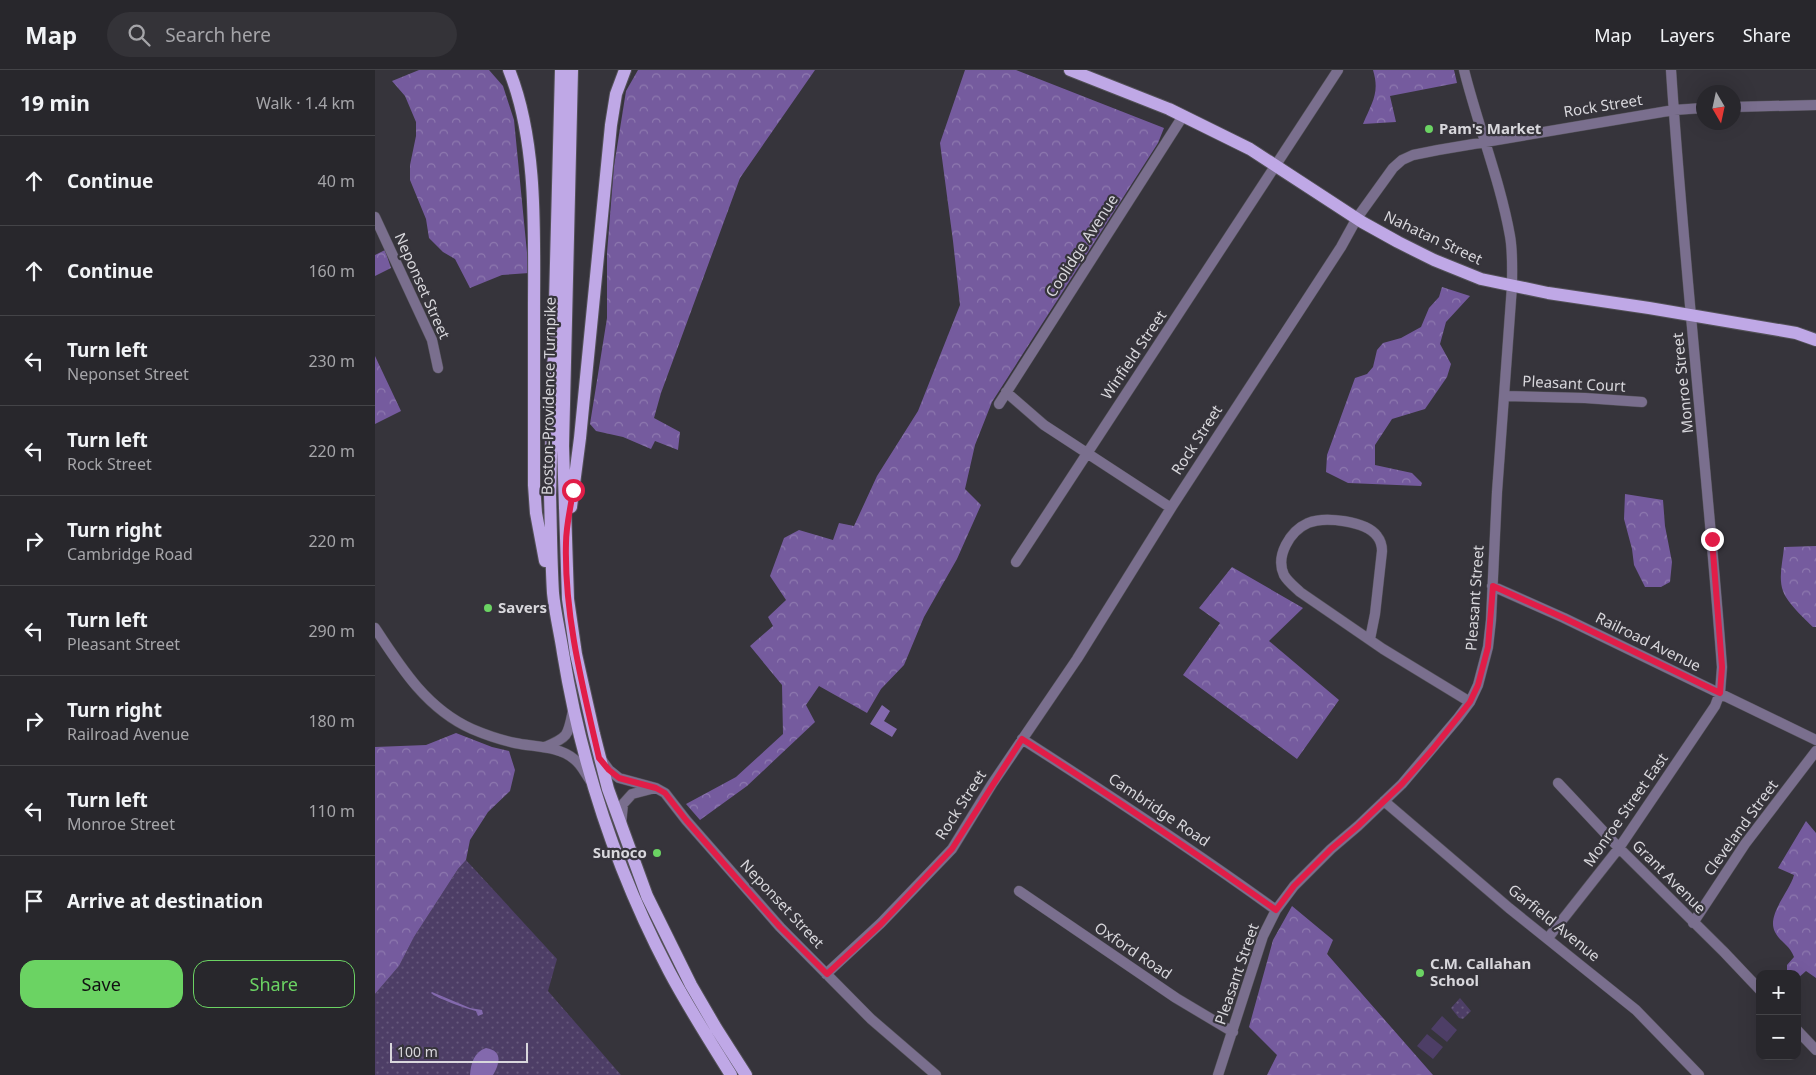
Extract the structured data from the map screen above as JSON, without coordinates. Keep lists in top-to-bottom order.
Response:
{
  "streets": {
    "main road": ["Nahatan Street", "Boston-Providence Turnpike"],
    "street": [
      "Rock Street",
      "Coolidge Avenue",
      "Neponset Street",
      "Winfield Street",
      "Monroe Street",
      "Pleasant Court",
      "Pleasant Street",
      "Railroad Avenue",
      "Cambridge Road",
      "Monroe Street East",
      "Cleveland Street",
      "Grant Avenue",
      "Garfield Avenue",
      "Oxford Road"
    ]
  },
  "crossings": [
    ["Rock Street", "Nahatan Street"],
    ["Rock Street", "Neponset Street"],
    ["Rock Street", "Monroe Street"],
    ["Rock Street", "Pleasant Street"],
    ["Rock Street", "Cambridge Road"],
    ["Nahatan Street", "Coolidge Avenue"],
    ["Nahatan Street", "Winfield Street"],
    ["Nahatan Street", "Monroe Street"],
    ["Nahatan Street", "Pleasant Street"],
    ["Neponset Street", "Boston-Providence Turnpike"],
    ["Monroe Street", "Railroad Avenue"],
    ["Monroe Street", "Monroe Street East"],
    ["Pleasant Court", "Pleasant Street"],
    ["Pleasant Street", "Railroad Avenue"],
    ["Pleasant Street", "Cambridge Road"],
    ["Pleasant Street", "Garfield Avenue"],
    ["Pleasant Street", "Oxford Road"],
    ["Railroad Avenue", "Monroe Street East"],
    ["Monroe Street East", "Grant Avenue"],
    ["Monroe Street East", "Garfield Avenue"],
    ["Cleveland Street", "Grant Avenue"]
  ],
  "places": [
    "Pam's Market",
    "Savers",
    "Sunoco",
    "C.M. Callahan School"
  ],
  "scale_bar": "100 m",
  "north": "bottom",
  "page": {
    "header": "Map",
    "search": "Search here",
    "nav": ["Map", "Layers", "Share"],
    "heading": ["19 min", "Walk · 1.4 km"],
    "list": [
      ["Continue", "40 m"],
      ["Continue", "160 m"],
      ["Turn left", "Neponset Street", "230 m"],
      ["Turn left", "Rock Street", "220 m"],
      ["Turn right", "Cambridge Road", "220 m"],
      ["Turn left", "Pleasant Street", "290 m"],
      ["Turn right", "Railroad Avenue", "180 m"],
      ["Turn left", "Monroe Street", "110 m"],
      "Arrive at destination"
    ],
    "buttons": ["Save", "Share"],
    "map_buttons": ["+", "−"],
    "scale": "100 m"
  }
}
